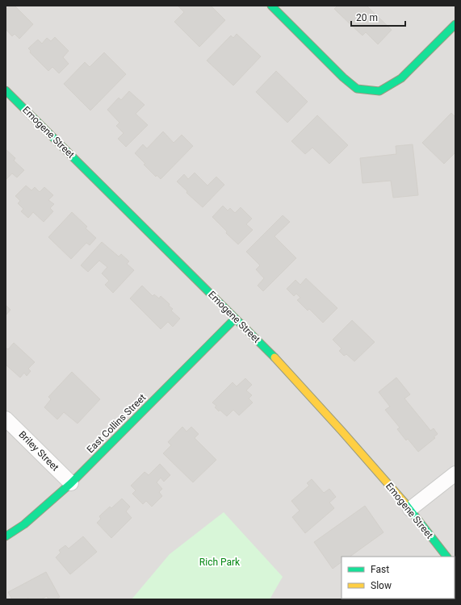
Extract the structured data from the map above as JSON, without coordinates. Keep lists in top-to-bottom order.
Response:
{
  "streets": {
    "street": ["Emogene Street", "East Collins Street", "Briley Street"]
  },
  "crossings": [
    ["Emogene Street", "East Collins Street"],
    ["East Collins Street", "Briley Street"]
  ],
  "parks": ["Rich Park"],
  "legend": ["Fast", "Slow"],
  "scale_bar": "20 m"
}
